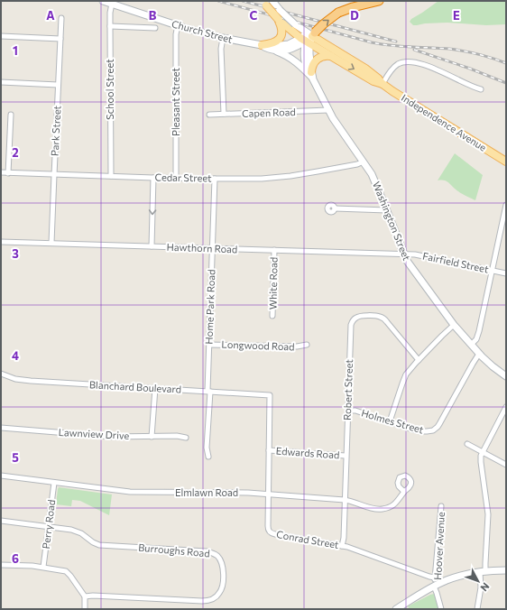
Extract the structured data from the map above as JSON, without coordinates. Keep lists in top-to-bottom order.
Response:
{
  "streets": {
    "main road": ["Church Street", "Independence Avenue", "Washington Street"],
    "street": [
      "School Street",
      "Pleasant Street",
      "Capen Road",
      "Park Street",
      "Cedar Street",
      "Hawthorn Road",
      "Fairfield Street",
      "White Road",
      "Home Park Road",
      "Longwood Road",
      "Blanchard Boulevard",
      "Robert Street",
      "Holmes Street",
      "Lawnview Drive",
      "Edwards Road",
      "Elmlawn Road",
      "Perry Road",
      "Conrad Street",
      "Hoover Avenue",
      "Burroughs Road"
    ]
  },
  "crossings": [
    ["Church Street", "School Street"],
    ["Church Street", "Pleasant Street"],
    ["Church Street", "Independence Avenue"],
    ["Church Street", "Washington Street"],
    ["School Street", "Cedar Street"],
    ["Pleasant Street", "Cedar Street"],
    ["Capen Road", "Washington Street"],
    ["Independence Avenue", "Washington Street"],
    ["Park Street", "Cedar Street"],
    ["Park Street", "Hawthorn Road"],
    ["Cedar Street", "Washington Street"],
    ["Cedar Street", "Home Park Road"],
    ["Washington Street", "Hawthorn Road"],
    ["Washington Street", "Fairfield Street"],
    ["Washington Street", "Holmes Street"],
    ["Hawthorn Road", "Fairfield Street"],
    ["Hawthorn Road", "White Road"],
    ["Hawthorn Road", "Home Park Road"],
    ["Home Park Road", "Longwood Road"],
    ["Home Park Road", "Blanchard Boulevard"],
    ["Blanchard Boulevard", "Conrad Street"],
    ["Robert Street", "Holmes Street"],
    ["Robert Street", "Edwards Road"],
    ["Robert Street", "Elmlawn Road"],
    ["Robert Street", "Conrad Street"],
    ["Edwards Road", "Conrad Street"],
    ["Elmlawn Road", "Perry Road"],
    ["Elmlawn Road", "Conrad Street"],
    ["Perry Road", "Burroughs Road"],
    ["Conrad Street", "Hoover Avenue"]
  ],
  "north": "bottom right",
  "grid": {
    "columns": [
      "A",
      "B",
      "C",
      "D",
      "E"
    ],
    "rows": [
      "1",
      "2",
      "3",
      "4",
      "5",
      "6"
    ]
  }
}
